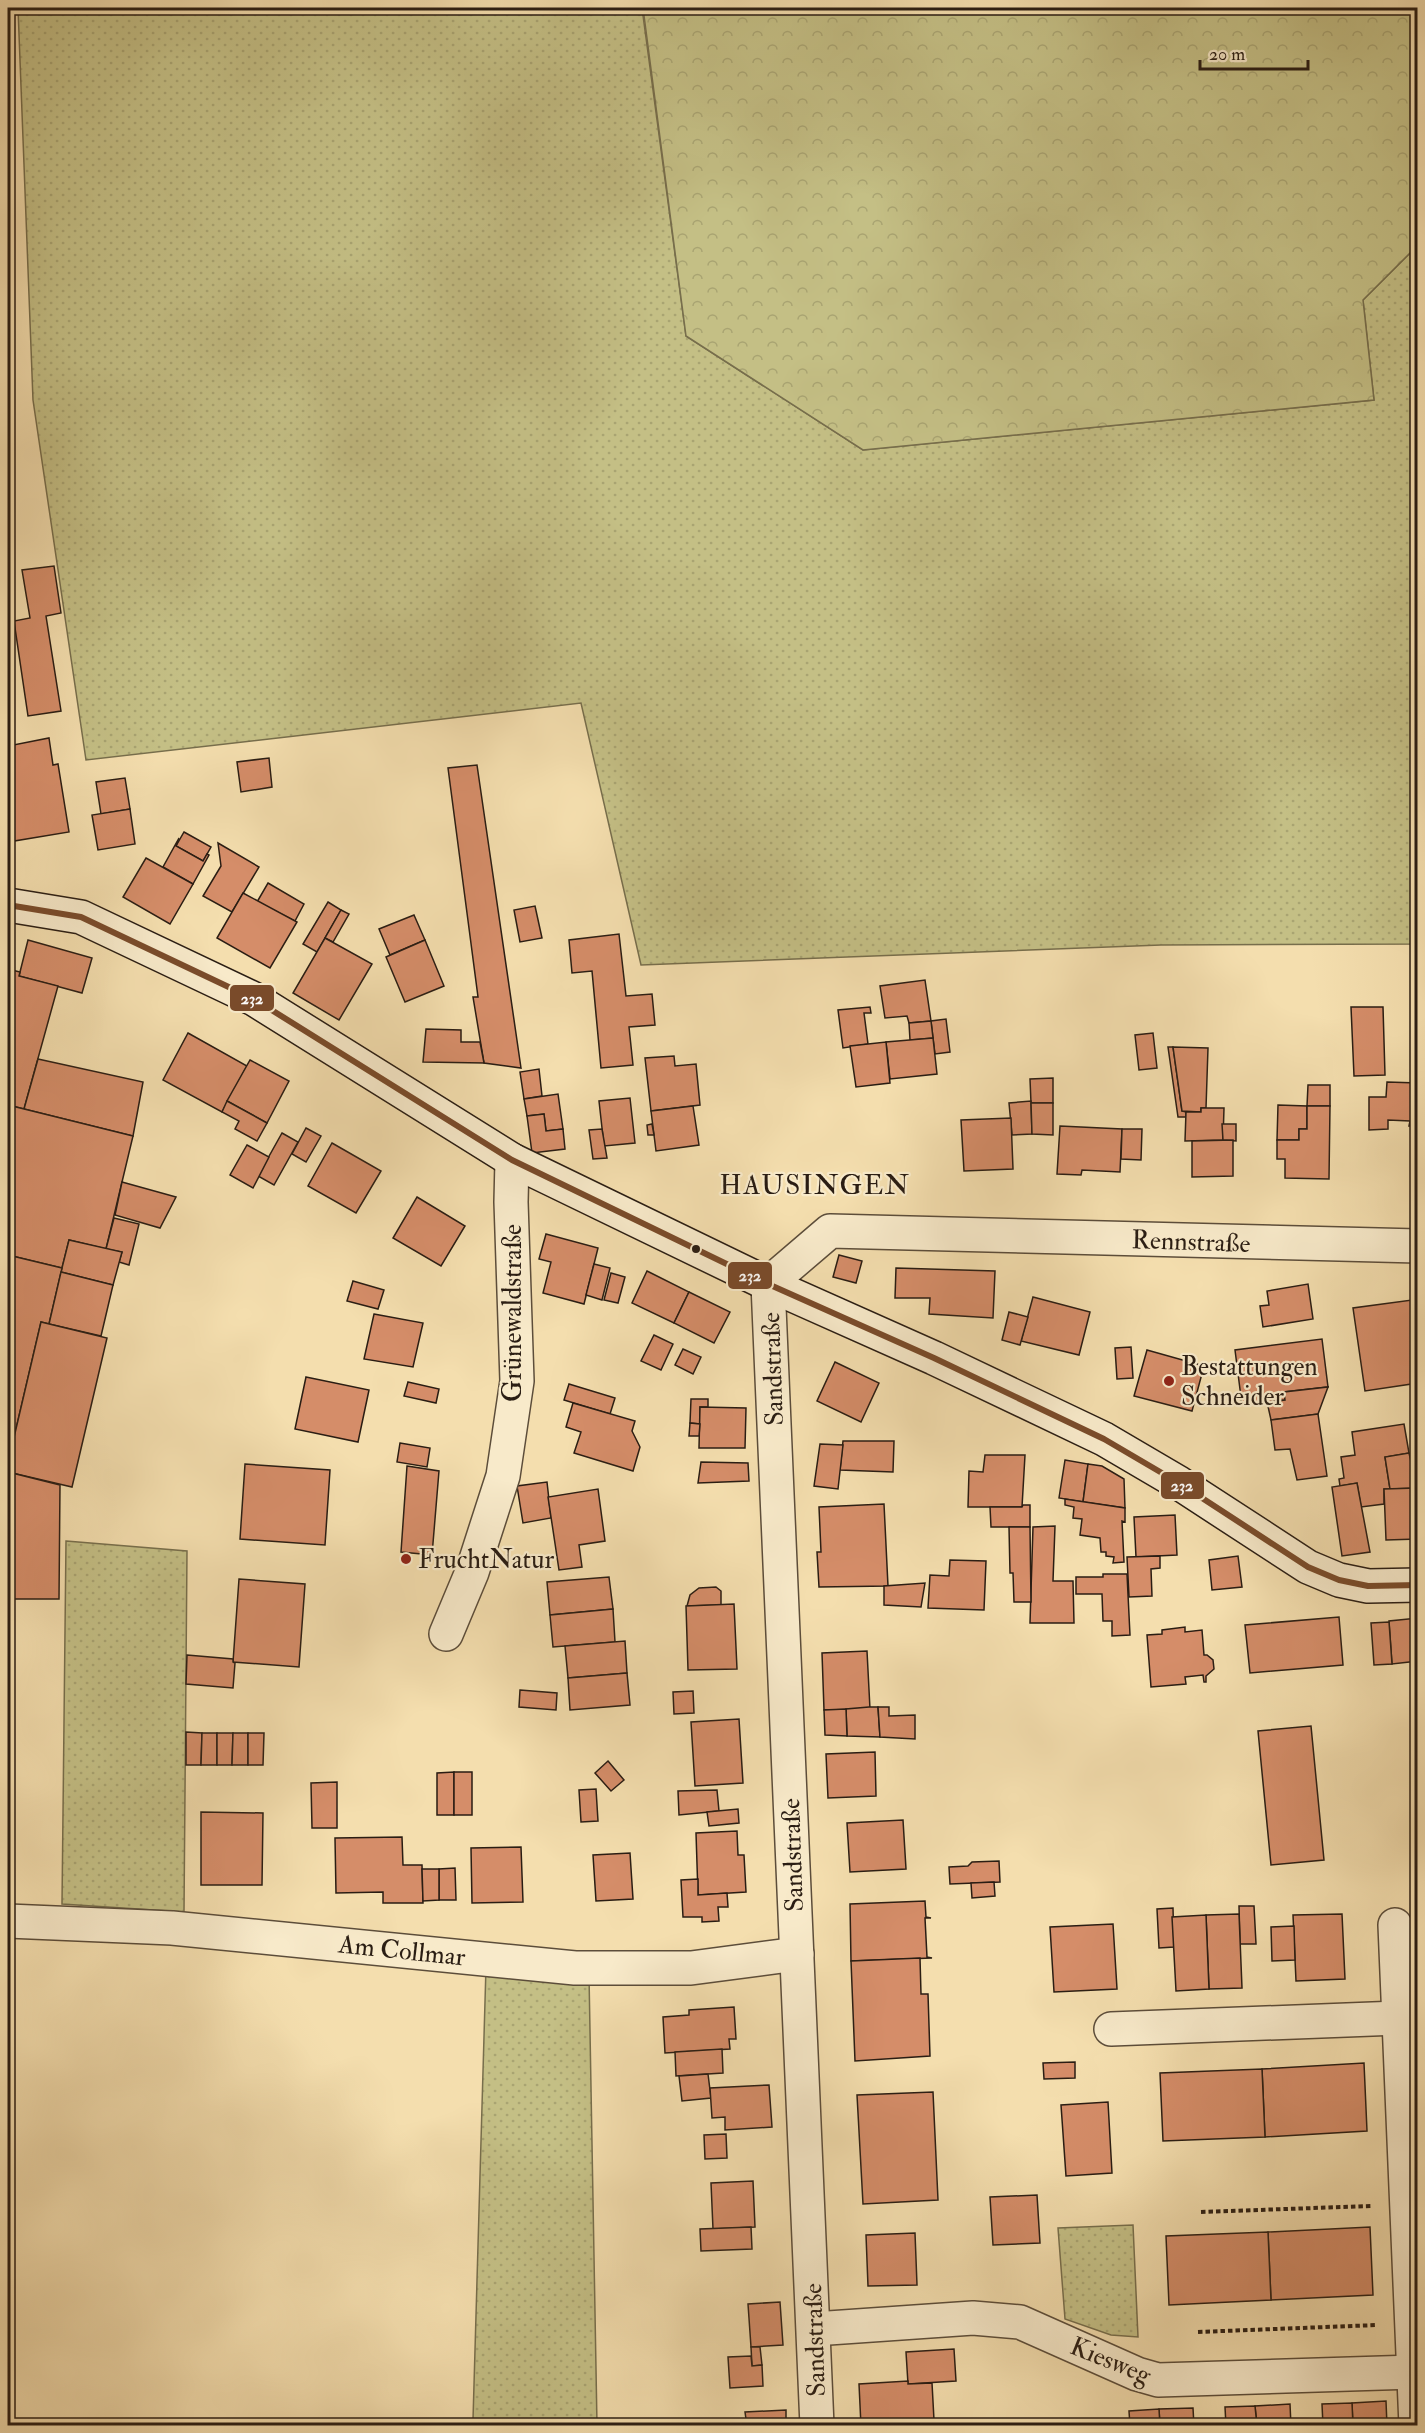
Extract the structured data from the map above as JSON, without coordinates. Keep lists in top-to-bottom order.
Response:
{
  "streets": {
    "street": [
      "Rennstraße",
      "Grünewaldstraße",
      "Sandstraße",
      "Am Collmar",
      "Kiesweg"
    ]
  },
  "crossings": [
    ["Rennstraße", "Sandstraße"],
    ["Sandstraße", "Am Collmar"],
    ["Sandstraße", "Kiesweg"]
  ],
  "districts": ["HAUSINGEN"],
  "places": ["Bestattungen Schneider", "FruchtNatur"],
  "lines": ["transit line 232"],
  "scale_bar": "20 m"
}
